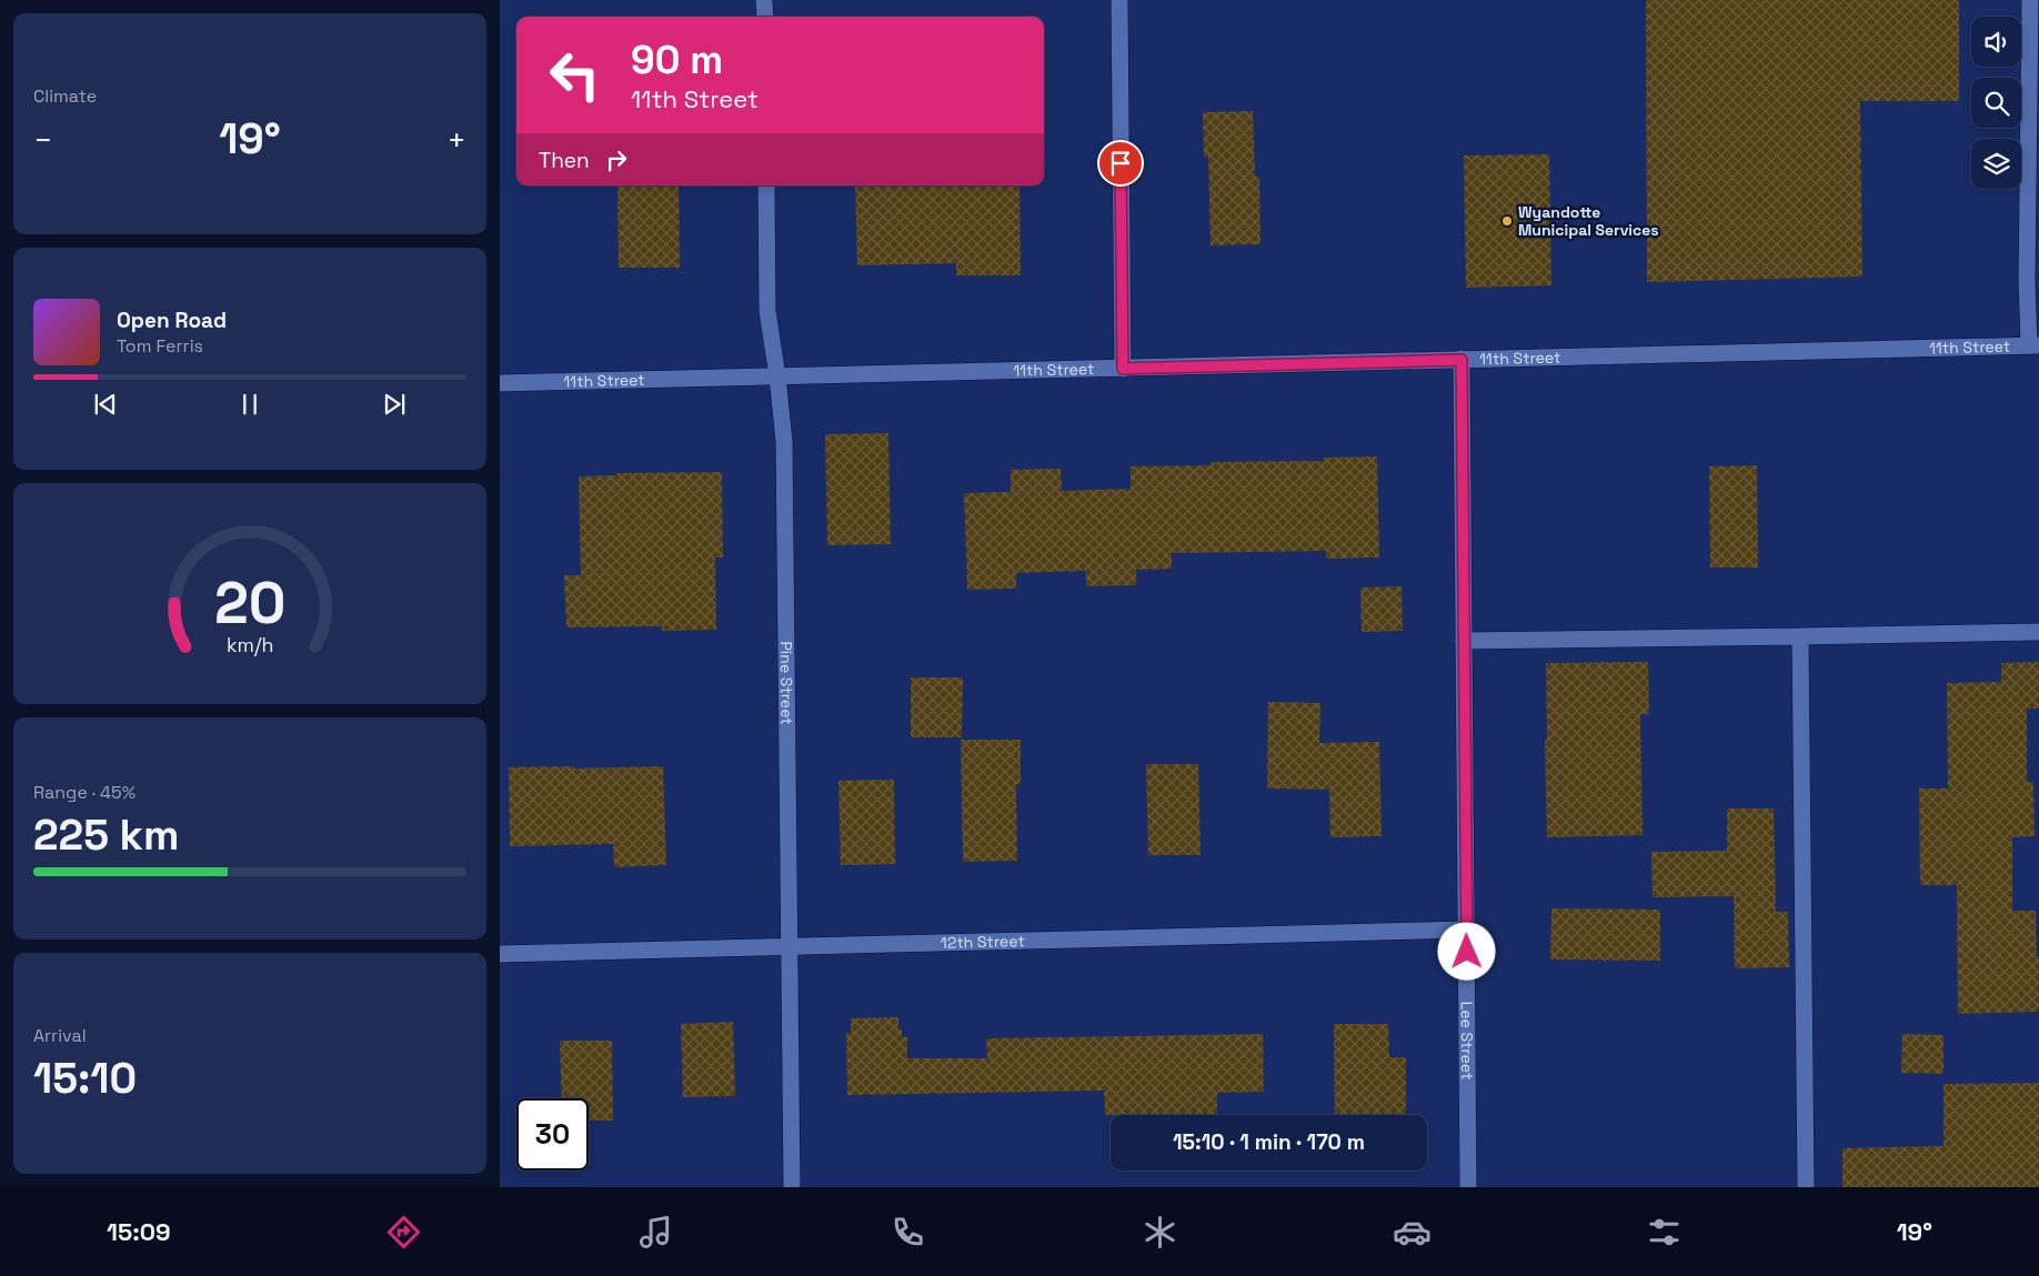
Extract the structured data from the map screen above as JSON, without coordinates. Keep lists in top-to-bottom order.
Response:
{
  "streets": {
    "street": [
      "11th Street",
      "Pine Street",
      "12th Street",
      "Lee Street"
    ]
  },
  "crossings": [
    ["11th Street", "Pine Street"],
    ["11th Street", "Lee Street"],
    ["Pine Street", "12th Street"],
    ["12th Street", "Lee Street"]
  ],
  "places": ["Wyandotte Municipal Services"],
  "page": {
    "tile": [
      "Climate",
      ["Range · 45%", "225 km"],
      ["Arrival", "15:10"]
    ],
    "turn": ["90 m", "11th Street"],
    "heat": ["−", "19°", "+"],
    "then": "Then",
    "song": ["Open Road", "Tom Ferris"],
    "limit": "30",
    "trip": "15:10 · 1 min · 170 m",
    "tabs": ["15:09", "19°"],
    "gauge": ["20", "km/h"]
  }
}
